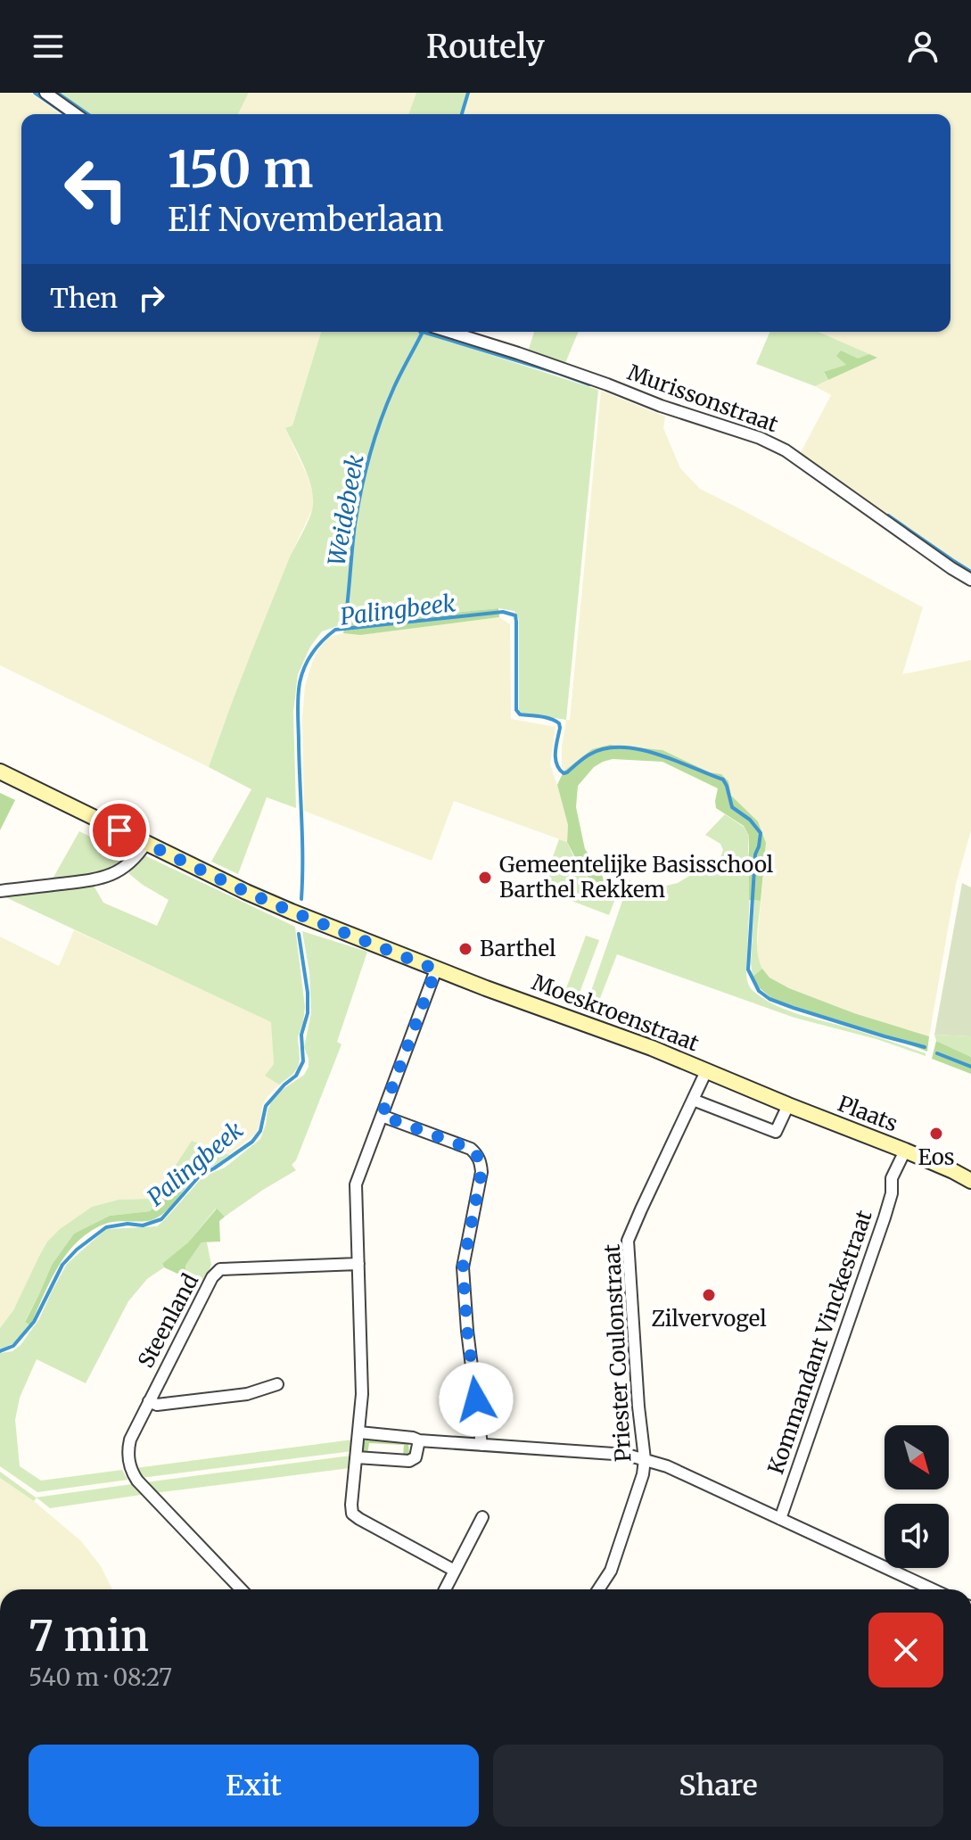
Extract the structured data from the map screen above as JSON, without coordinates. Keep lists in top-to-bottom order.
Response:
{
  "streets": {
    "main road": ["Moeskroenstraat", "Plaats"],
    "street": [
      "Murissonstraat",
      "Steenland",
      "Kommandant Vinckestraat",
      "Priester Coulonstraat"
    ]
  },
  "crossings": [
    ["Moeskroenstraat", "Plaats"],
    ["Moeskroenstraat", "Priester Coulonstraat"],
    ["Plaats", "Kommandant Vinckestraat"],
    ["Plaats", "Priester Coulonstraat"]
  ],
  "water": ["Weidebeek", "Palingbeek"],
  "places": [
    "Gemeentelijke Basisschool Barthel Rekkem",
    "Barthel",
    "Eos",
    "Zilvervogel"
  ],
  "north": "bottom right",
  "page": {
    "header": "Routely",
    "turn": ["150 m", "Elf Novemberlaan"],
    "then": "Then",
    "heading": ["7 min", "540 m · 08:27"],
    "buttons": ["Exit", "Share"]
  }
}
